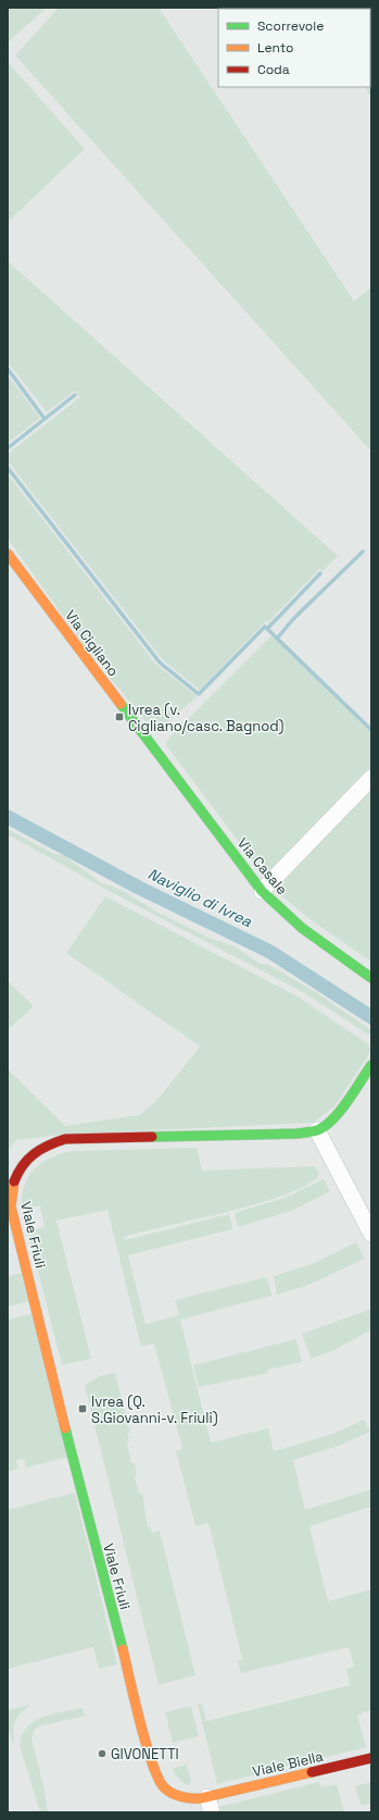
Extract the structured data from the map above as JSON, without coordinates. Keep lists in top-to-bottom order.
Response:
{
  "streets": {
    "street": [
      "Via Cigliano",
      "Via Casale",
      "Viale Friuli",
      "Viale Biella"
    ]
  },
  "crossings": [
    ["Via Cigliano", "Via Casale"],
    ["Viale Friuli", "Viale Biella"]
  ],
  "water": ["Naviglio di Ivrea"],
  "places": {
    "transit": ["Ivrea (v. Cigliano/casc. Bagnod)", "Ivrea (Q. S.Giovanni-v. Friuli)"],
    "other": ["GIVONETTI"]
  },
  "legend": ["Scorrevole", "Lento", "Coda"]
}
